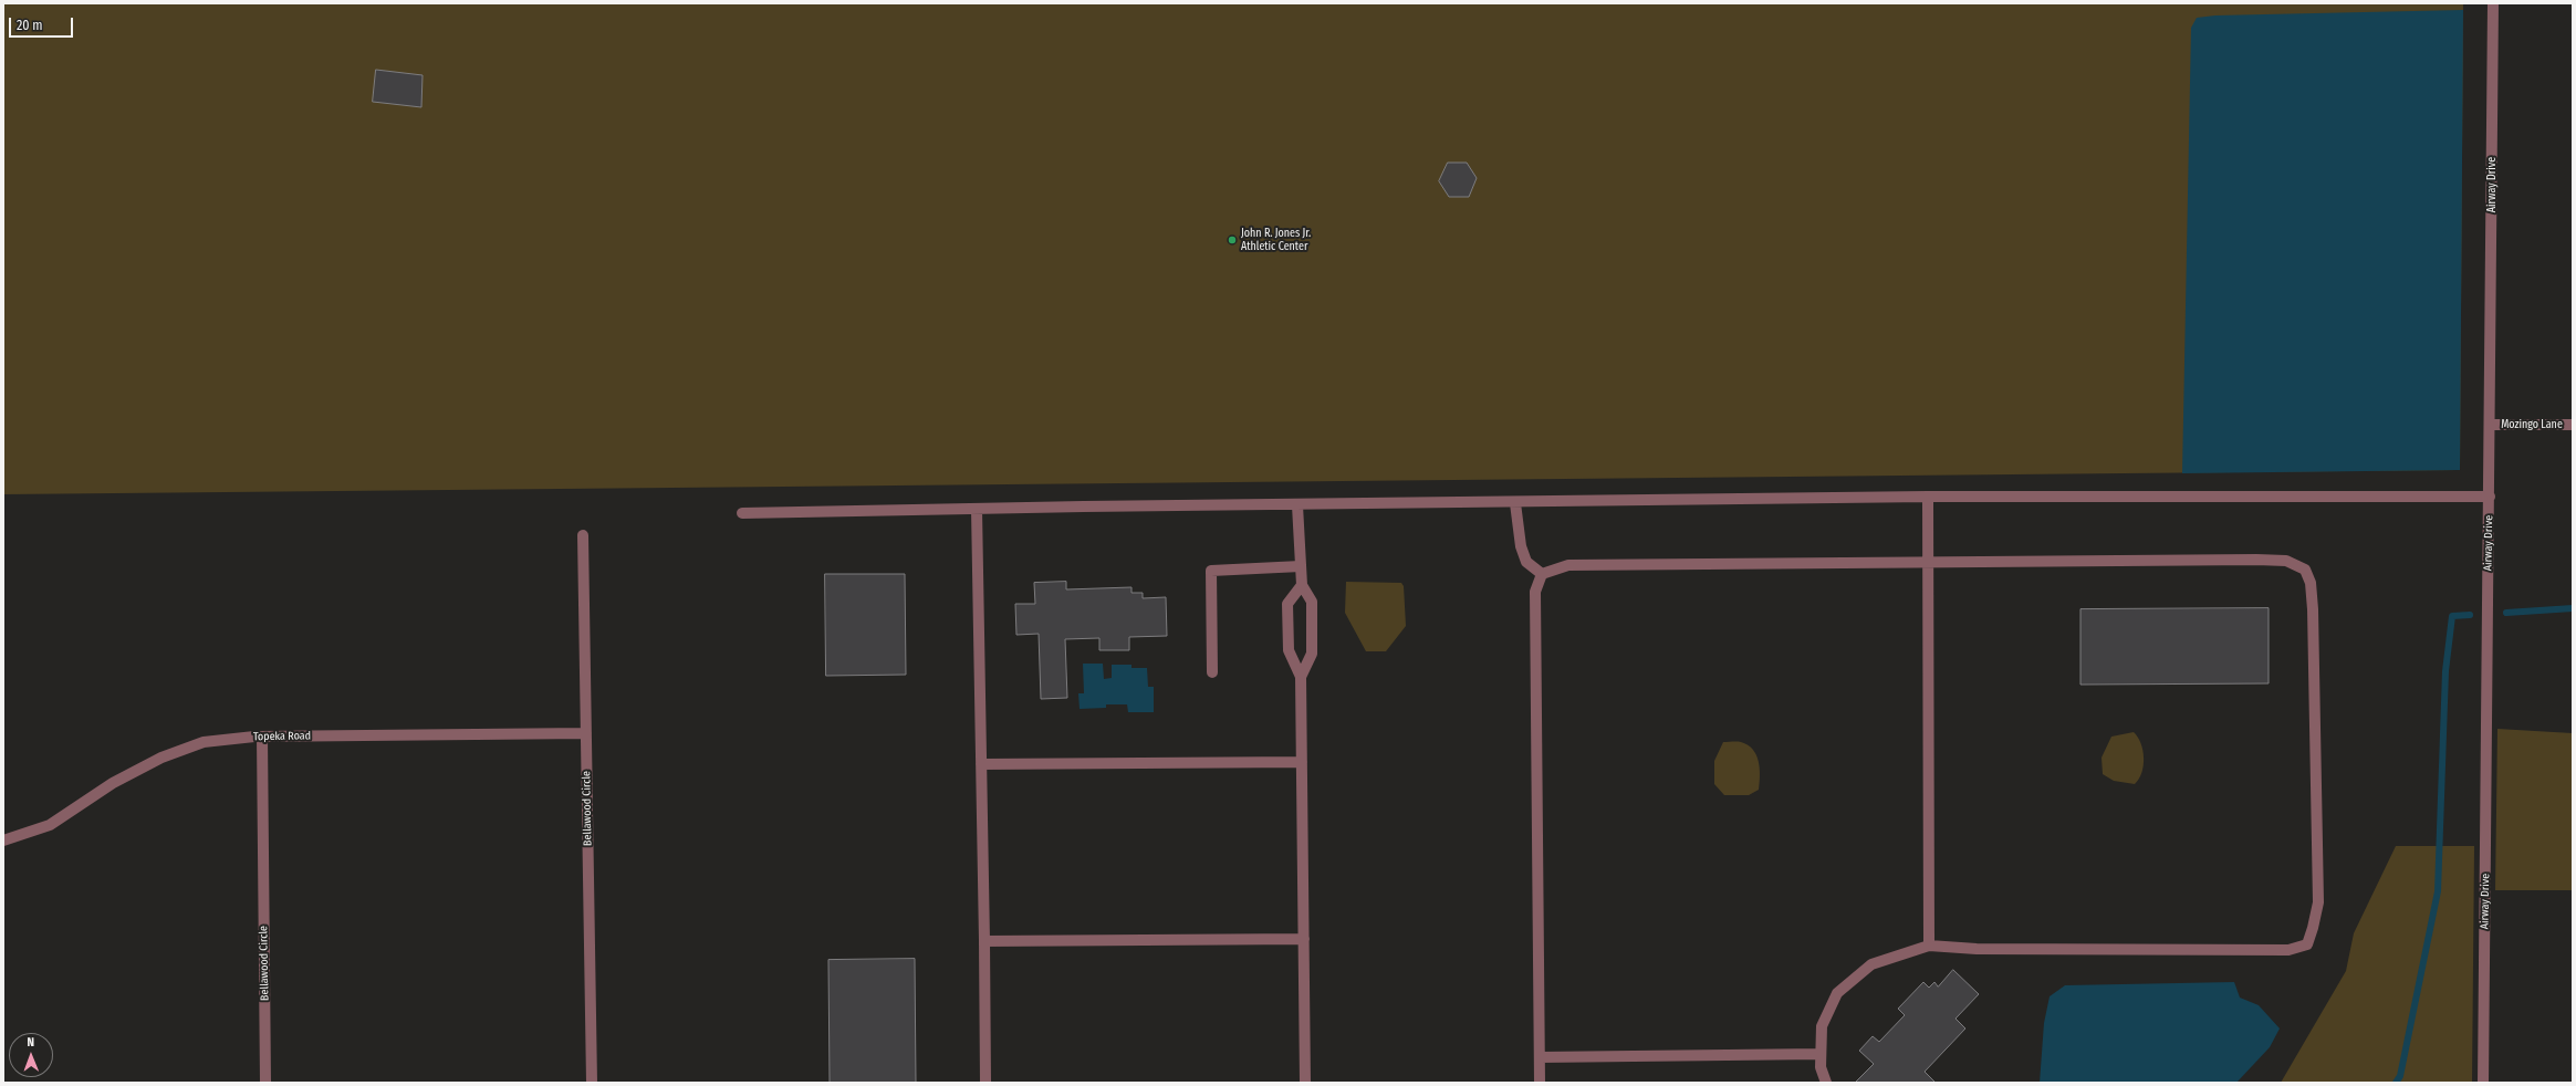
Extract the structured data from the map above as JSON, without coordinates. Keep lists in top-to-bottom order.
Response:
{
  "streets": {
    "street": [
      "Airway Drive",
      "Mozingo Lane",
      "Topeka Road",
      "Bellawood Circle"
    ]
  },
  "crossings": [
    ["Airway Drive", "Mozingo Lane"],
    ["Topeka Road", "Bellawood Circle"]
  ],
  "places": ["John R. Jones Jr. Athletic Center"],
  "scale_bar": "20 m",
  "north": "top"
}
